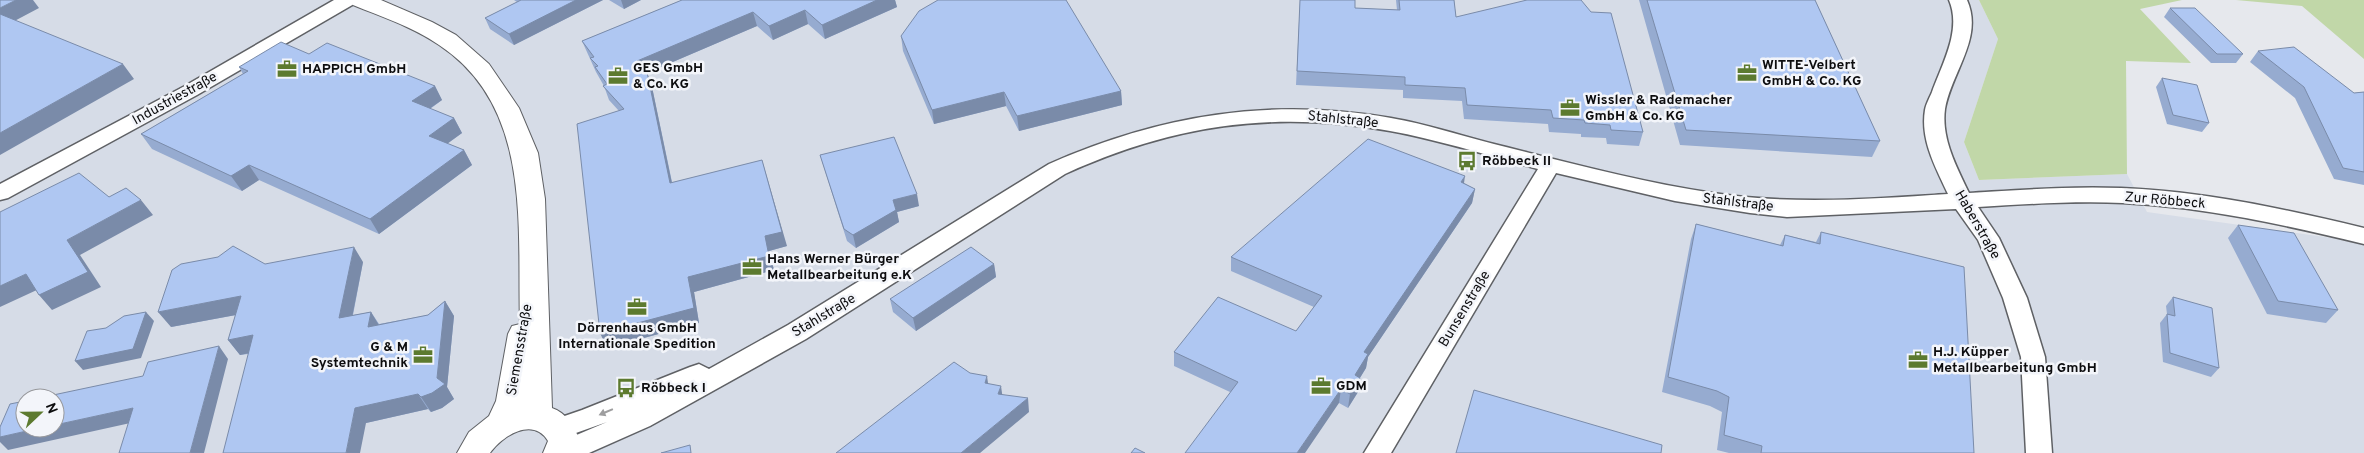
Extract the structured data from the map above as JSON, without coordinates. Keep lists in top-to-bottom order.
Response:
{
  "streets": {
    "street": [
      "Industriestraße",
      "Stahlstraße",
      "Zur Röbbeck",
      "Haberstraße",
      "Bunsenstraße",
      "Siemensstraße"
    ]
  },
  "crossings": [
    ["Stahlstraße", "Zur Röbbeck"],
    ["Stahlstraße", "Haberstraße"],
    ["Stahlstraße", "Bunsenstraße"],
    ["Stahlstraße", "Siemensstraße"],
    ["Zur Röbbeck", "Haberstraße"]
  ],
  "places": {
    "office": [
      "HAPPICH GmbH",
      "WITTE-Velbert GmbH & Co. KG",
      "GES GmbH & Co. KG",
      "Wissler & Rademacher GmbH & Co. KG",
      "Hans Werner Bürger Metallbearbeitung e.K",
      "Dörrenhaus GmbH Internationale Spedition",
      "G & M Systemtechnik",
      "H.J. Küpper Metallbearbeitung GmbH",
      "GDM"
    ],
    "bus stop": ["Röbbeck II", "Röbbeck I"]
  },
  "north": "right"
}
